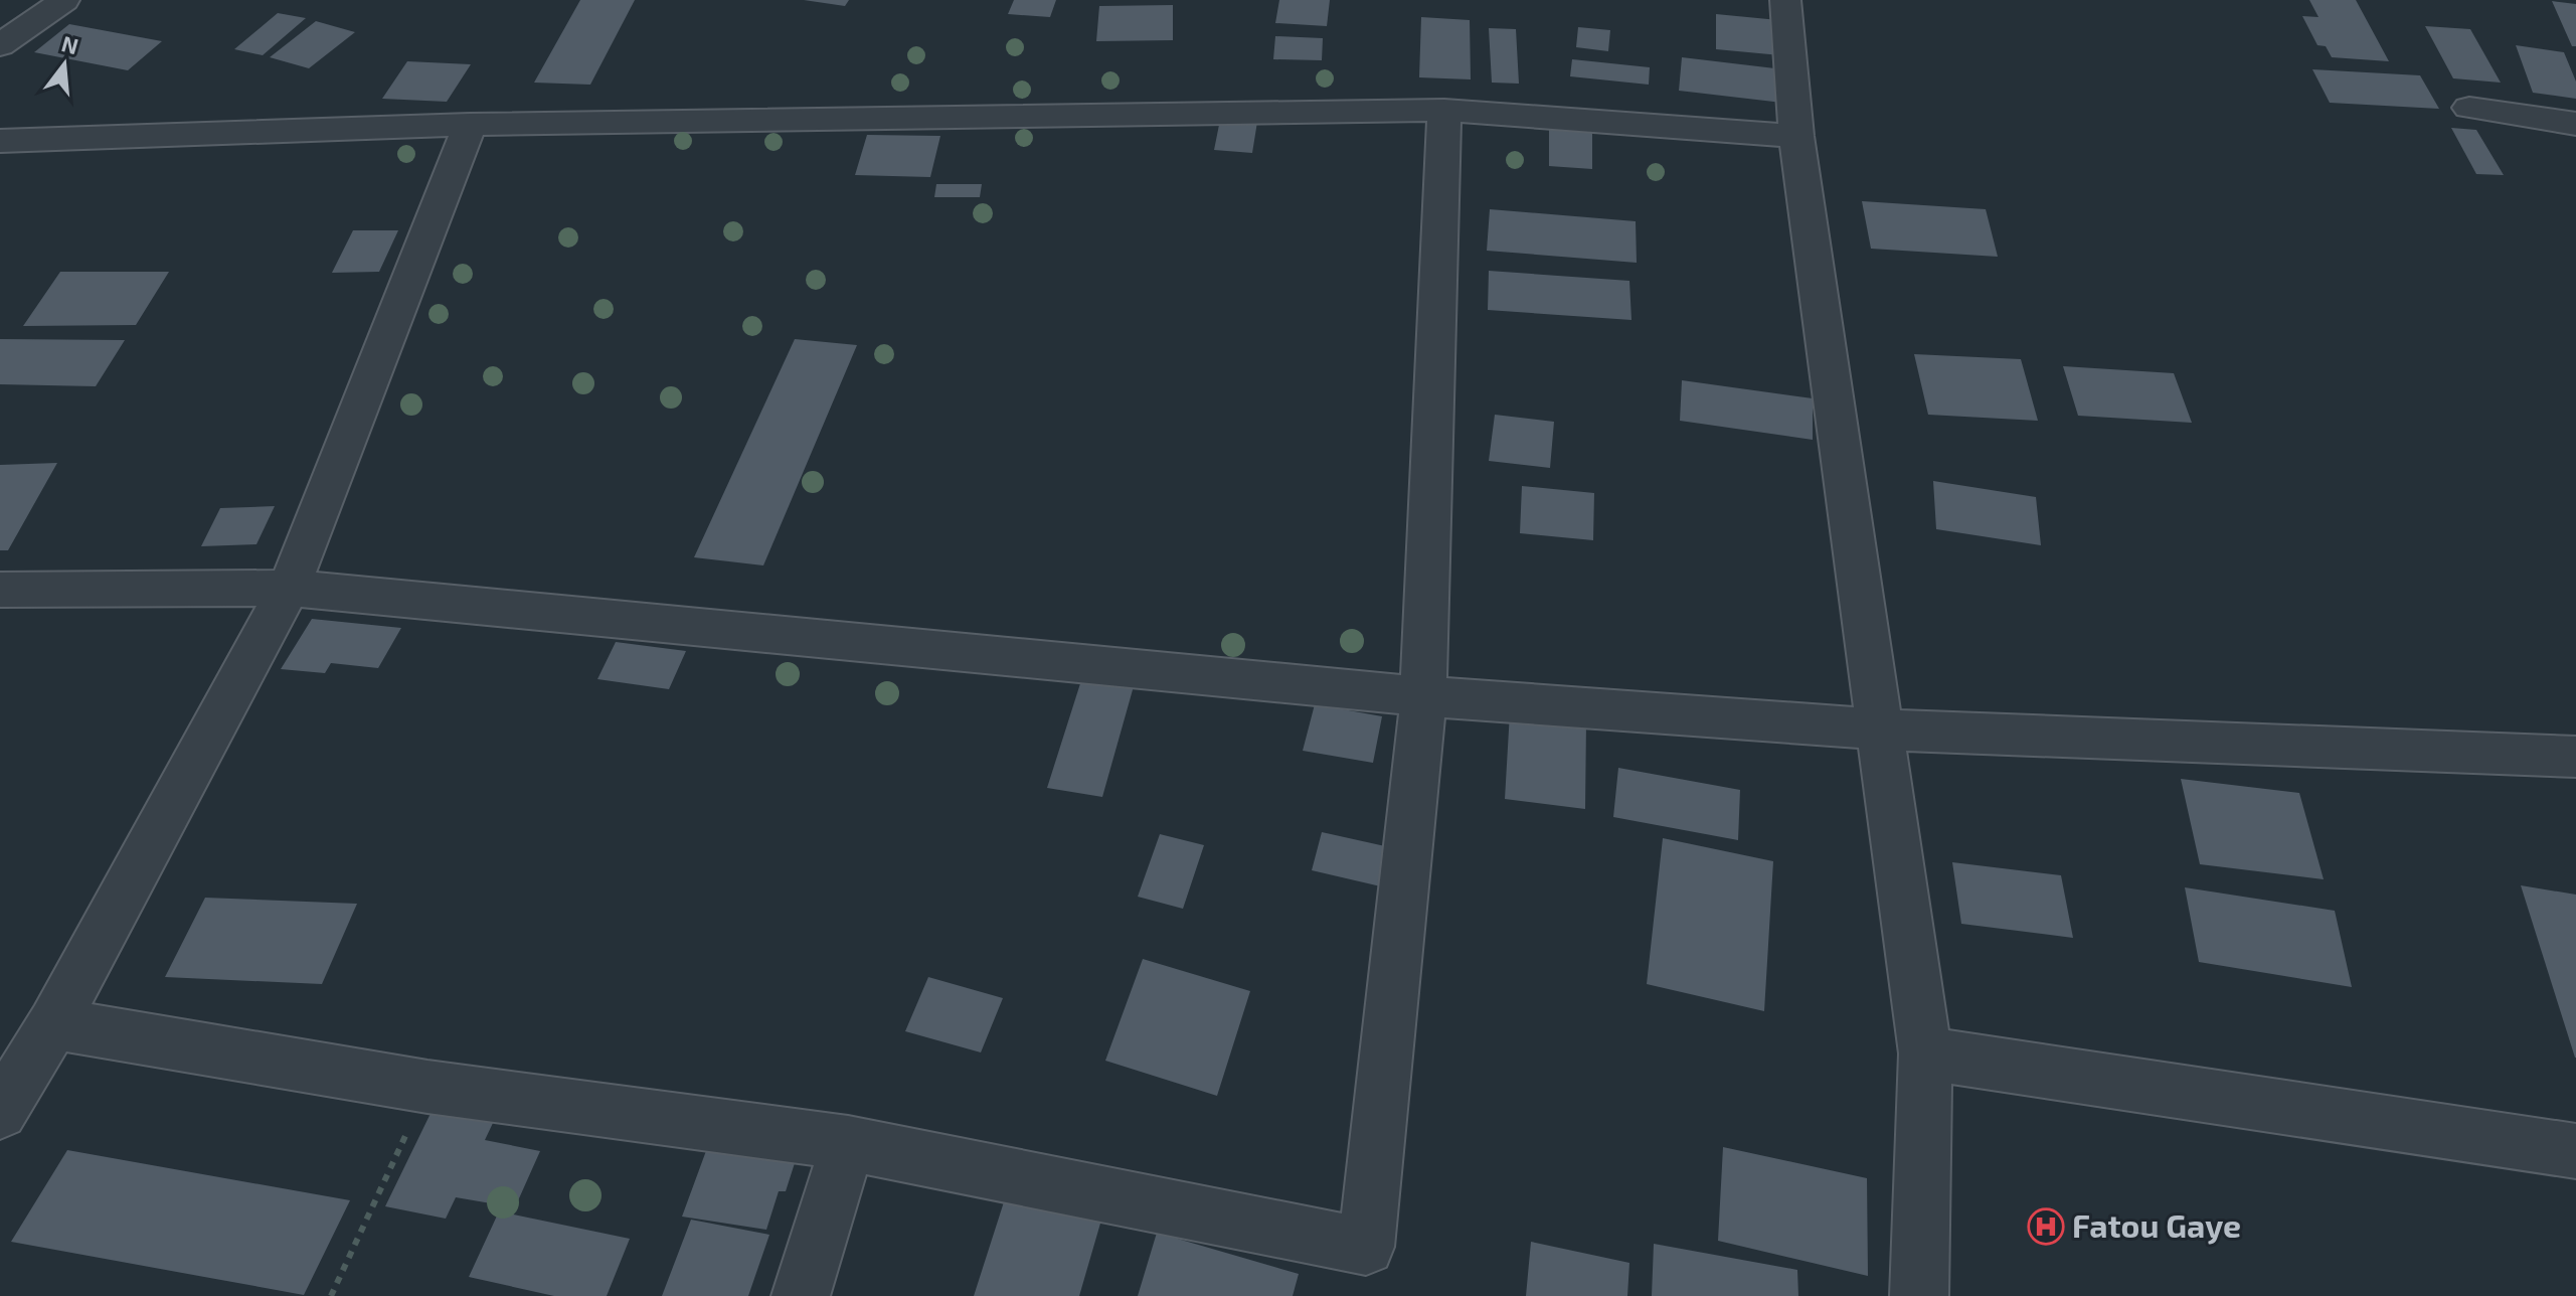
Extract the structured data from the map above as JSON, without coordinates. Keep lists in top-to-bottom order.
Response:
{
  "places": {
    "hospital": ["Fatou Gaye"]
  },
  "north": "top"
}
